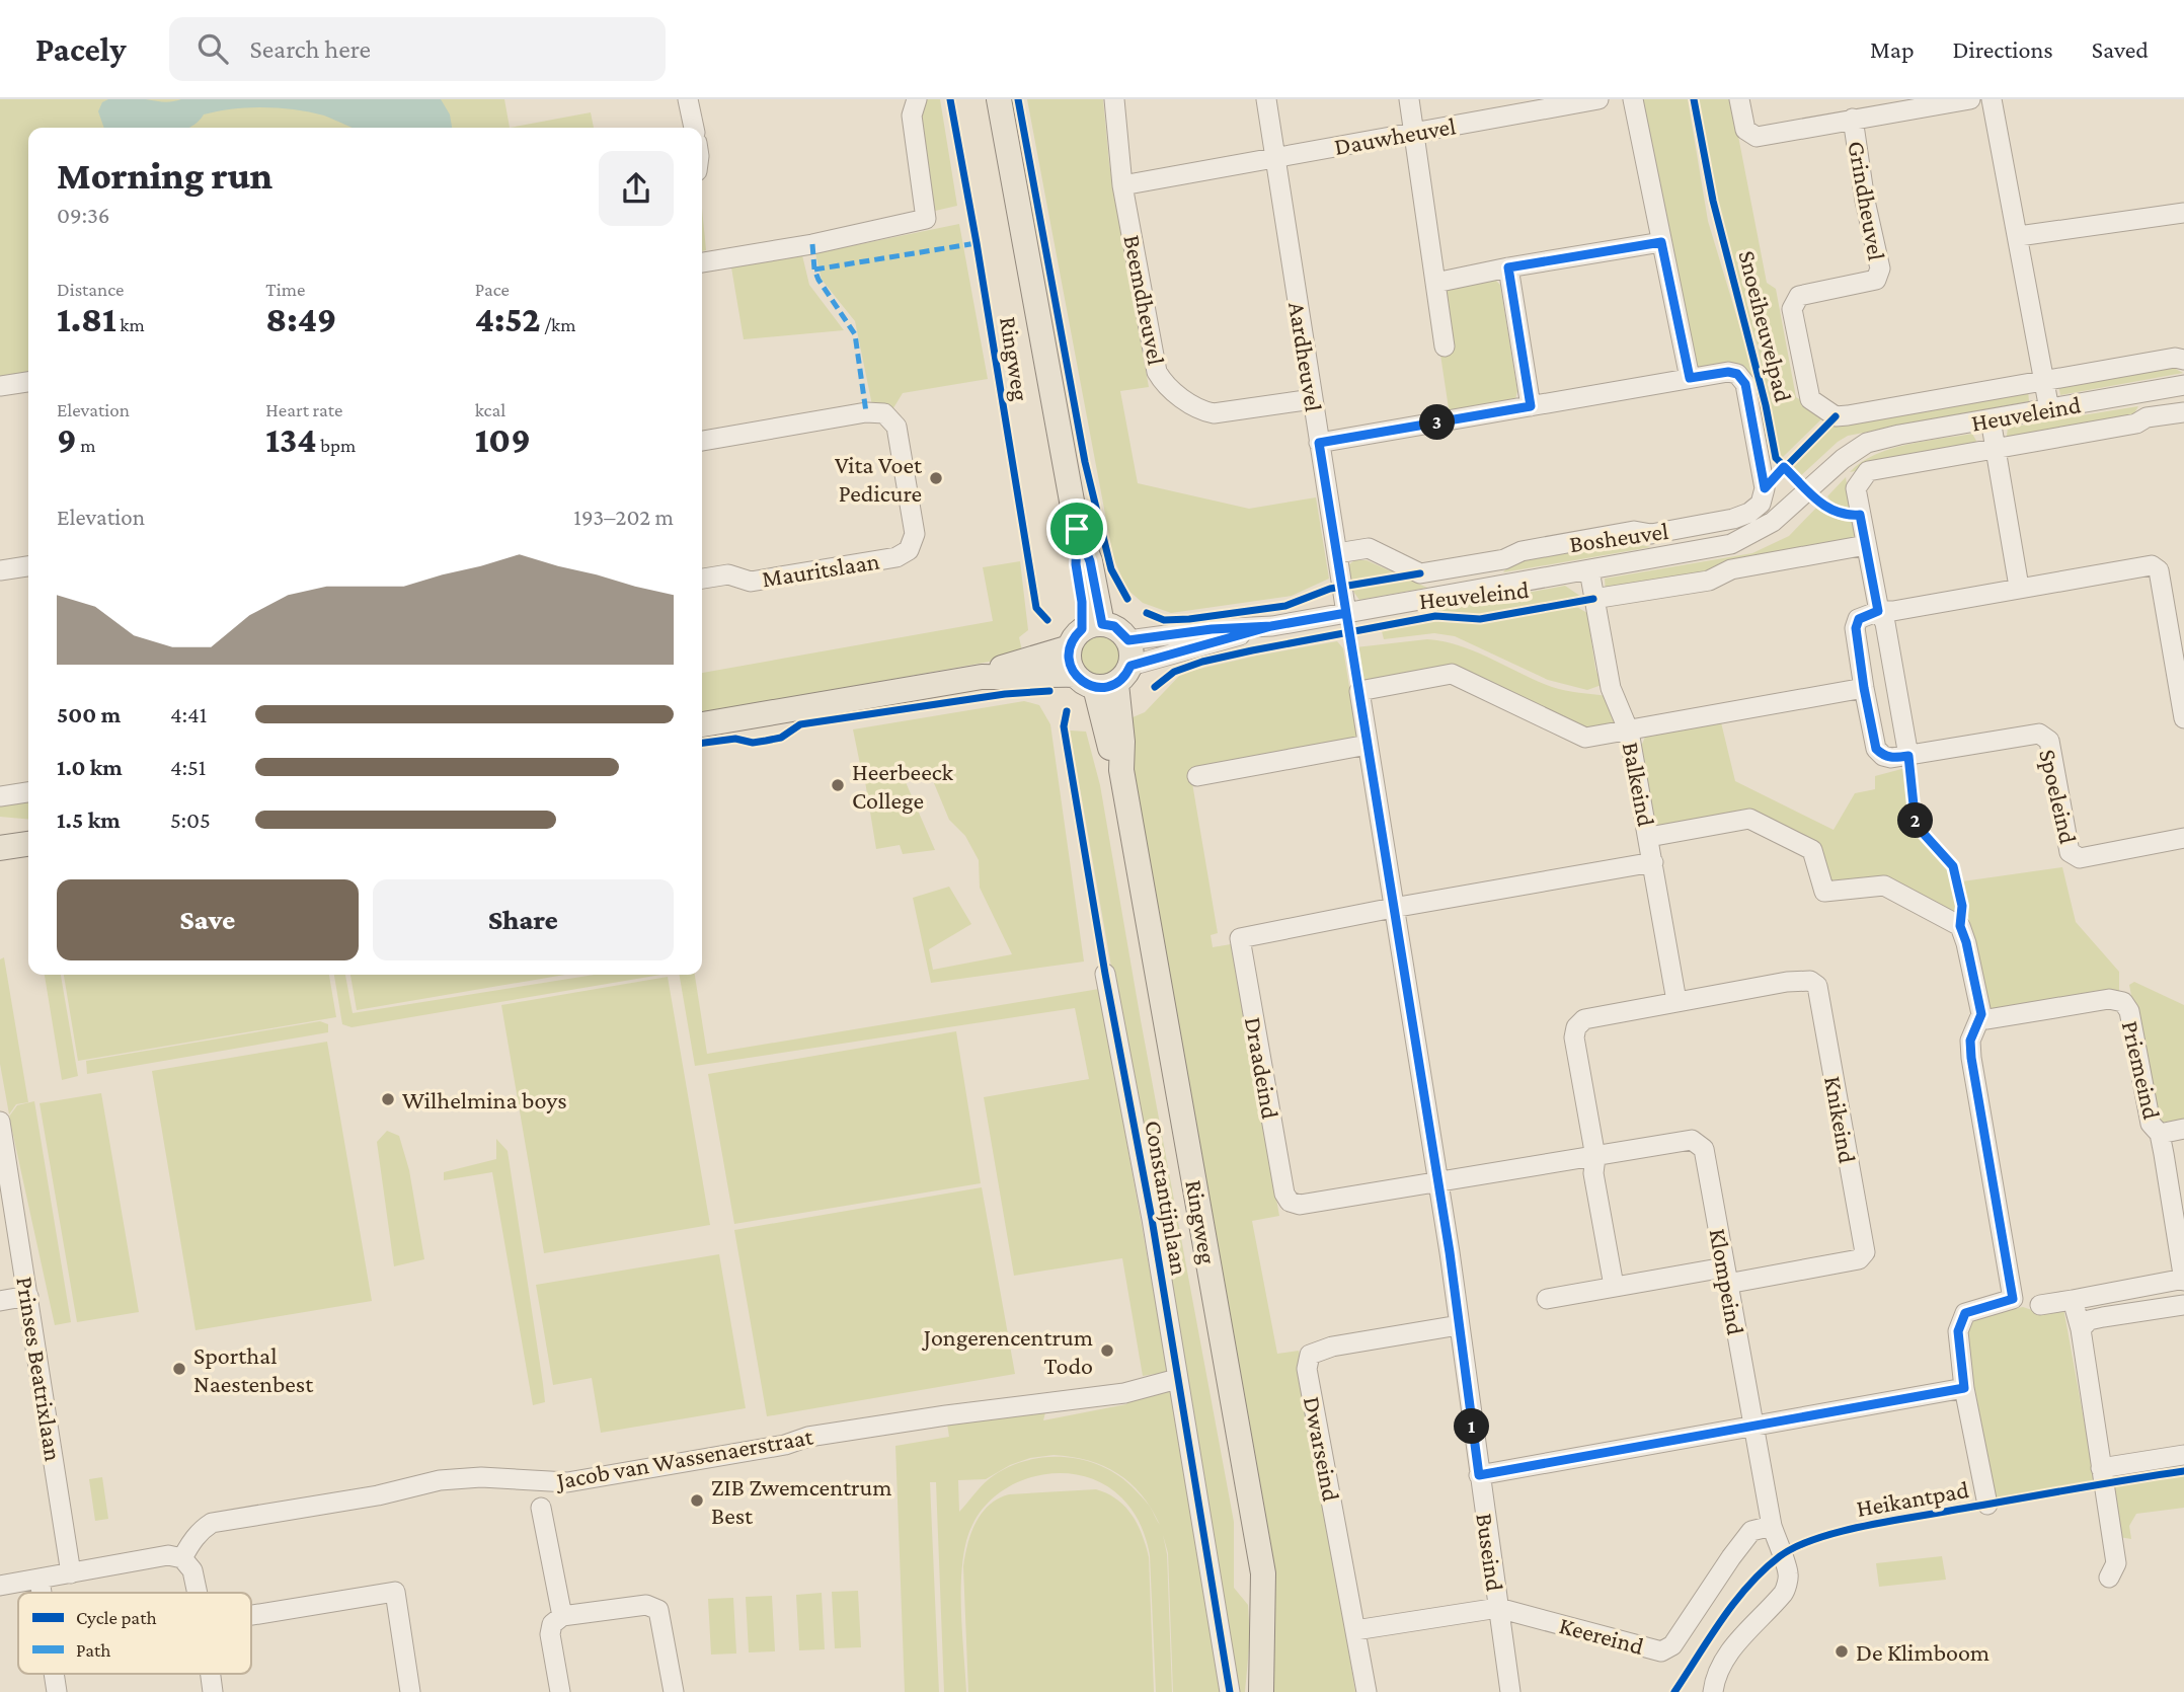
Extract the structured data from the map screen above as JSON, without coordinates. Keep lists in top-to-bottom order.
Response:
{
  "streets": {
    "main road": ["Ringweg"],
    "street": [
      "Dauwheuvel",
      "Grindheuvel",
      "Beemdheuvel",
      "Aardheuvel",
      "Heuveleind",
      "Bosheuvel",
      "Mauritslaan",
      "Balkeind",
      "Spoeleind",
      "Draadeind",
      "Priemeind",
      "Knikeind",
      "Constantijnlaan",
      "Klompeind",
      "Prinses Beatrixlaan",
      "Dwarseind",
      "Jacob van Wassenaerstraat",
      "Buseind",
      "Keereind"
    ],
    "cycle path": ["Snoeiheuvelpad", "Heikantpad"]
  },
  "crossings": [
    ["Dauwheuvel", "Beemdheuvel"],
    ["Dauwheuvel", "Aardheuvel"],
    ["Beemdheuvel", "Aardheuvel"],
    ["Aardheuvel", "Heuveleind"],
    ["Aardheuvel", "Bosheuvel"],
    ["Ringweg", "Heuveleind"],
    ["Heuveleind", "Balkeind"],
    ["Balkeind", "Knikeind"],
    ["Balkeind", "Buseind"],
    ["Draadeind", "Klompeind"],
    ["Draadeind", "Buseind"],
    ["Knikeind", "Klompeind"],
    ["Constantijnlaan", "Jacob van Wassenaerstraat"],
    ["Klompeind", "Buseind"],
    ["Klompeind", "Keereind"],
    ["Dwarseind", "Buseind"],
    ["Buseind", "Keereind"]
  ],
  "places": [
    "Vita Voet Pedicure",
    "Heerbeeck College",
    "Wilhelmina boys",
    "Jongerencentrum Todo",
    "Sporthal Naestenbest",
    "ZIB Zwemcentrum Best",
    "De Klimboom"
  ],
  "legend": ["Cycle path", "Path"],
  "page": {
    "header": "Pacely",
    "search": "Search here",
    "nav": ["Map", "Directions", "Saved"],
    "heading": ["Morning run", "09:36"],
    "stats": [
      ["Distance", "1.81 km"],
      ["Time", "8:49"],
      ["Pace", "4:52 /km"],
      ["Elevation", "9 m"],
      ["Heart rate", "134 bpm"],
      ["kcal", "109"]
    ],
    "pins": ["3", "2", "1"],
    "chart": ["Elevation", "193–202 m"],
    "list": [
      {
        "name": "500 m",
        "note": "4:41"
      },
      {
        "name": "1.0 km",
        "note": "4:51"
      },
      {
        "name": "1.5 km",
        "note": "5:05"
      }
    ],
    "buttons": ["Save", "Share"]
  }
}
